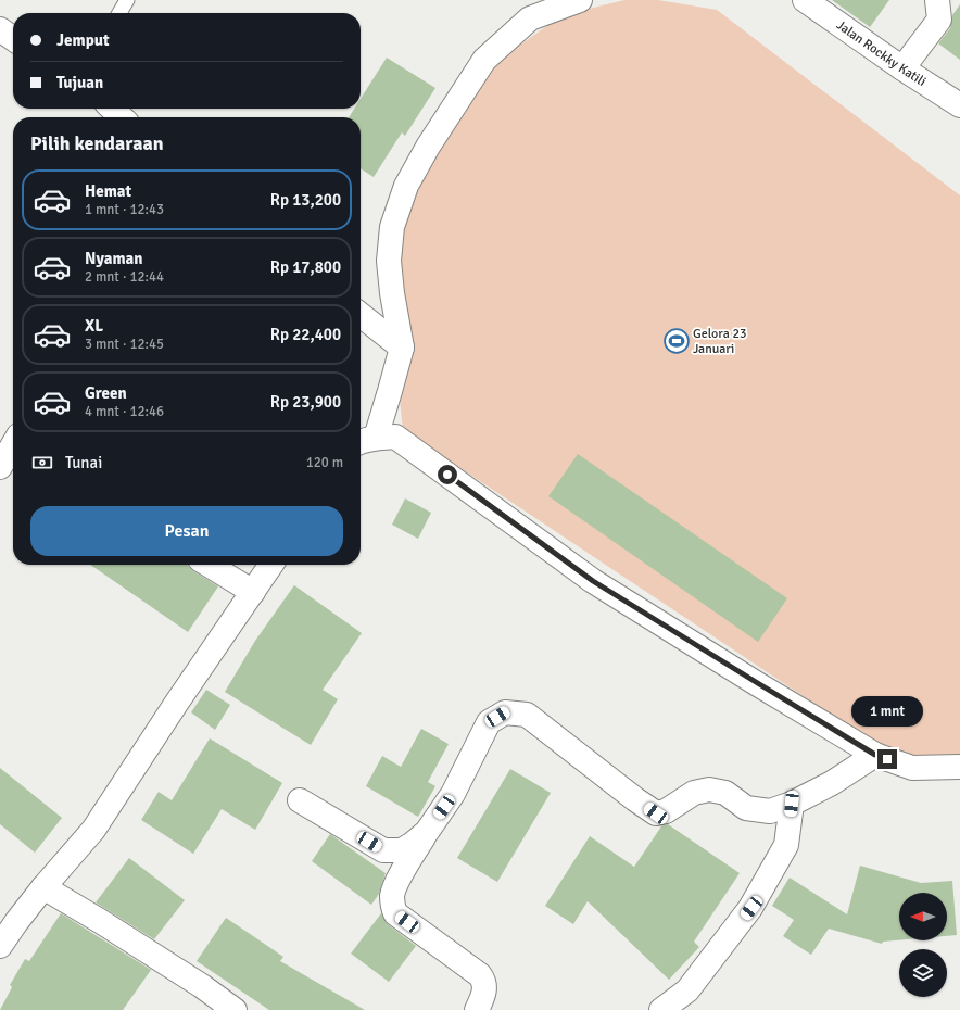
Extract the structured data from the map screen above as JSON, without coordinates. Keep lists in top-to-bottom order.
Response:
{
  "streets": {
    "street": ["Jalan Rockky Katili"]
  },
  "places": {
    "sports": ["Gelora 23 Januari"]
  },
  "north": "left",
  "page": {
    "banner": ["Jemput", "Tujuan"],
    "heading": "Pilih kendaraan",
    "list": [
      {
        "name": "Hemat",
        "note": "1 mnt · 12:43",
        "value": "Rp 13,200"
      },
      {
        "name": "Nyaman",
        "note": "2 mnt · 12:44",
        "value": "Rp 17,800"
      },
      {
        "name": "XL",
        "note": "3 mnt · 12:45",
        "value": "Rp 22,400"
      },
      {
        "name": "Green",
        "note": "4 mnt · 12:46",
        "value": "Rp 23,900"
      }
    ],
    "pay": ["Tunai", "120 m"],
    "buttons": "Pesan",
    "bubble": "1 mnt"
  }
}
